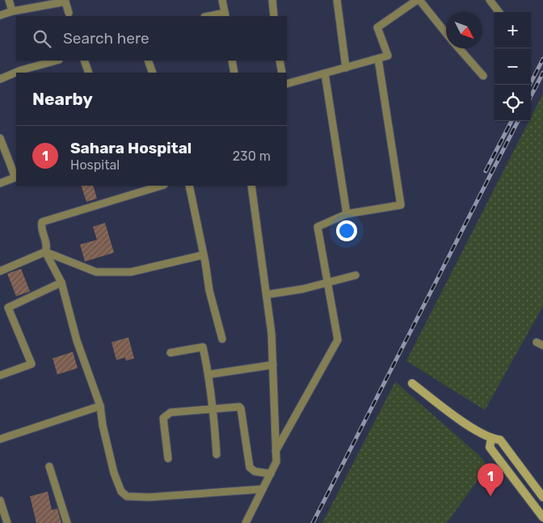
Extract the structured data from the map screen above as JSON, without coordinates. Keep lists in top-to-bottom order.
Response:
{
  "north": "bottom right",
  "page": {
    "map_buttons": ["+", "−"],
    "search": "Search here",
    "heading": "Nearby",
    "list": [
      {
        "mark": "1",
        "name": "Sahara Hospital",
        "note": "Hospital",
        "value": "230 m"
      }
    ],
    "pins": "1"
  }
}
